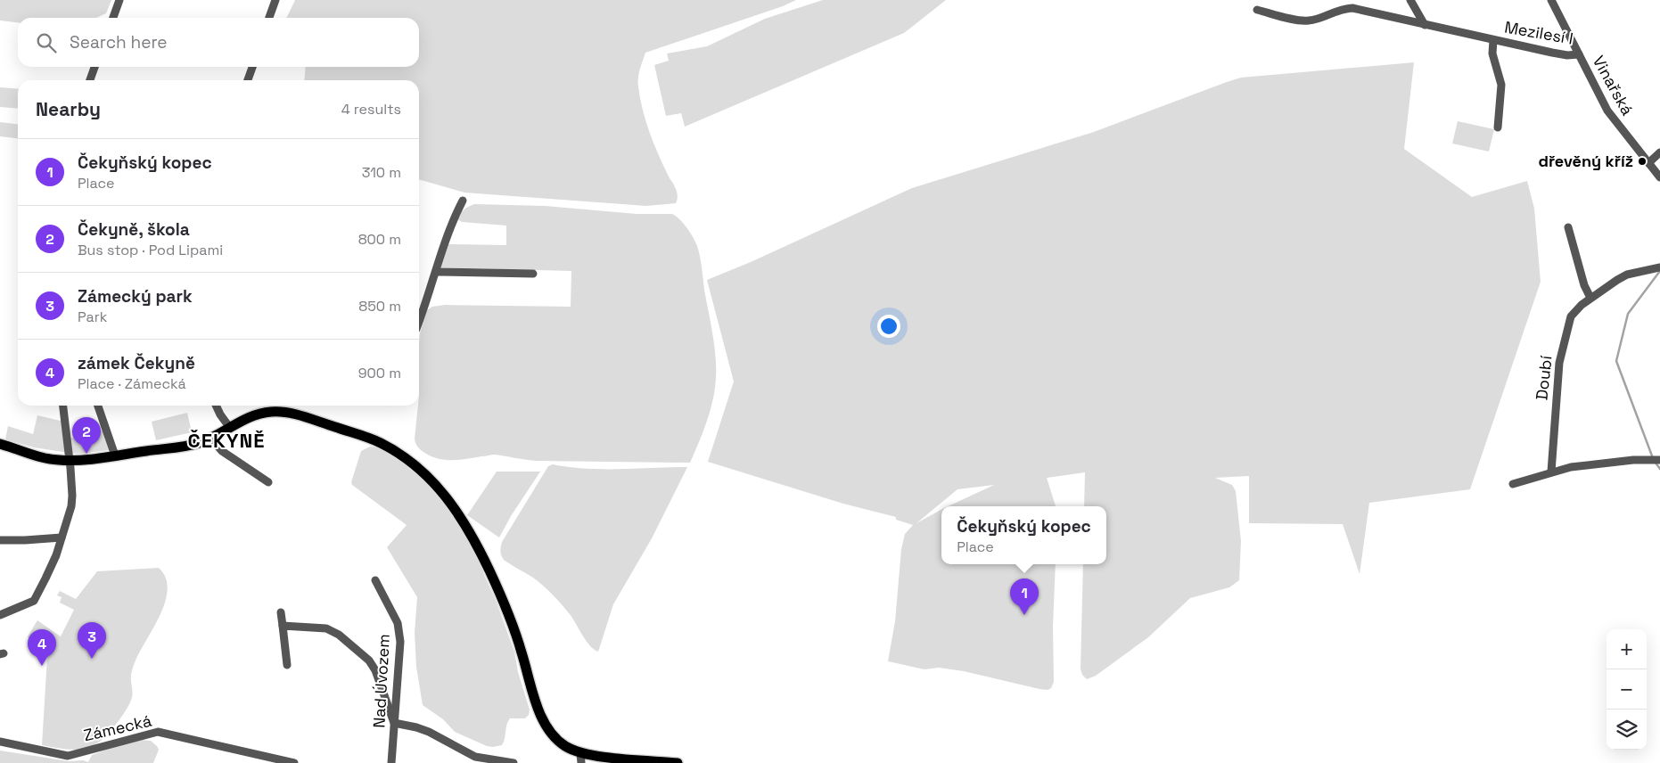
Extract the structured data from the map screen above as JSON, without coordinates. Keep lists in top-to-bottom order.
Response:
{
  "streets": {
    "street": [
      "Mezilesí I",
      "Vinařská",
      "Doubí",
      "Nad Úvozem",
      "Zámecká"
    ]
  },
  "crossings": [
    ["Mezilesí I", "Vinařská"]
  ],
  "districts": ["ČEKYNĚ"],
  "places": ["dřevěný kříž"],
  "page": {
    "search": "Search here",
    "heading": ["Nearby", "4 results"],
    "list": [
      {
        "mark": "1",
        "name": "Čekyňský kopec",
        "note": "Place",
        "value": "310 m"
      },
      {
        "mark": "2",
        "name": "Čekyně, škola",
        "note": "Bus stop · Pod Lipami",
        "value": "800 m"
      },
      {
        "mark": "3",
        "name": "Zámecký park",
        "note": "Park",
        "value": "850 m"
      },
      {
        "mark": "4",
        "name": "zámek Čekyně",
        "note": "Place · Zámecká",
        "value": "900 m"
      }
    ],
    "pins": [
      "2",
      "1",
      "3",
      "4"
    ],
    "popup": ["Čekyňský kopec", "Place"],
    "map_buttons": ["+", "−"]
  }
}
